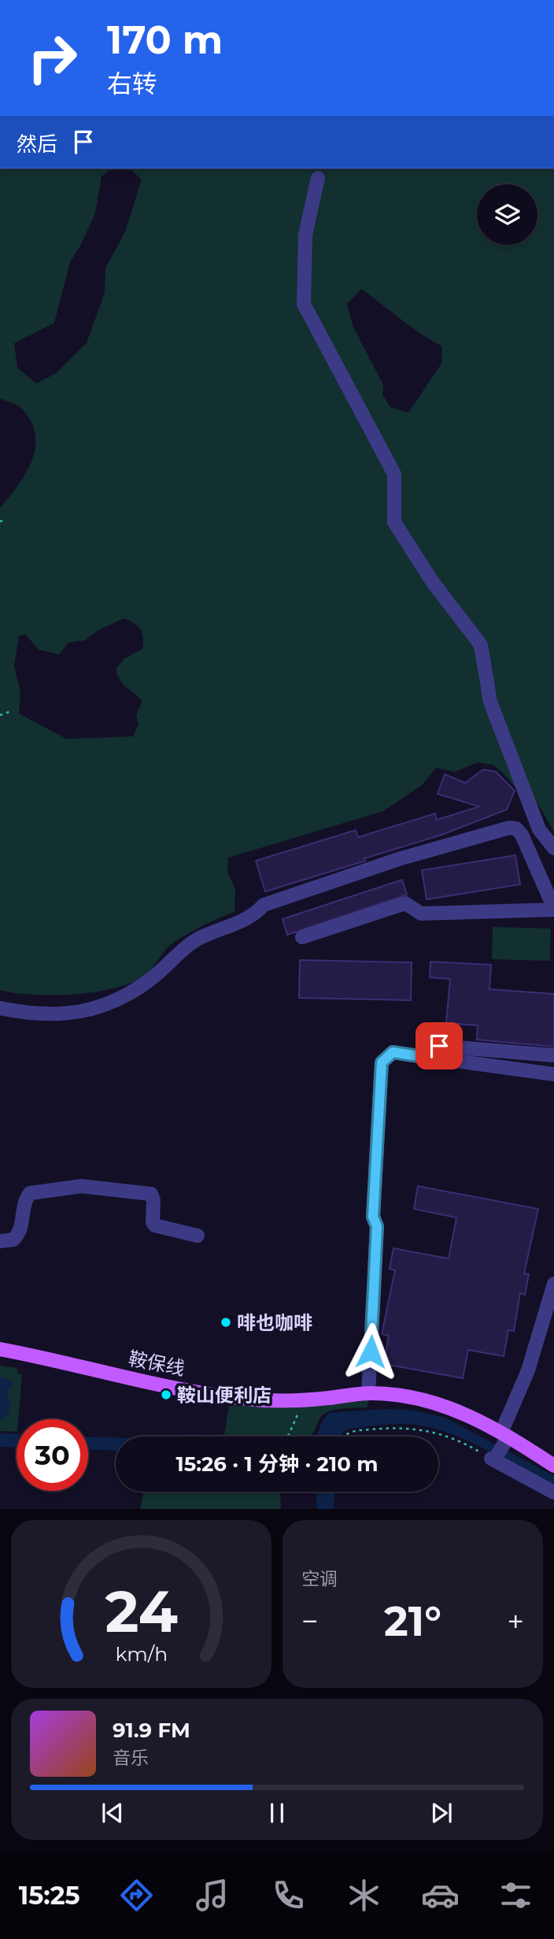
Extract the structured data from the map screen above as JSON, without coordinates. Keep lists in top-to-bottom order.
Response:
{
  "streets": {
    "main road": ["鞍保线"]
  },
  "places": ["啡也咖啡", "鞍山便利店"],
  "page": {
    "turn": ["170 m", "右转"],
    "then": "然后",
    "limit": "30",
    "trip": "15:26 · 1 分钟 · 210 m",
    "tile": "空调",
    "heat": ["−", "21°", "+"],
    "song": ["91.9 FM", "音乐"],
    "tabs": "15:25",
    "gauge": ["24", "km/h"]
  }
}
